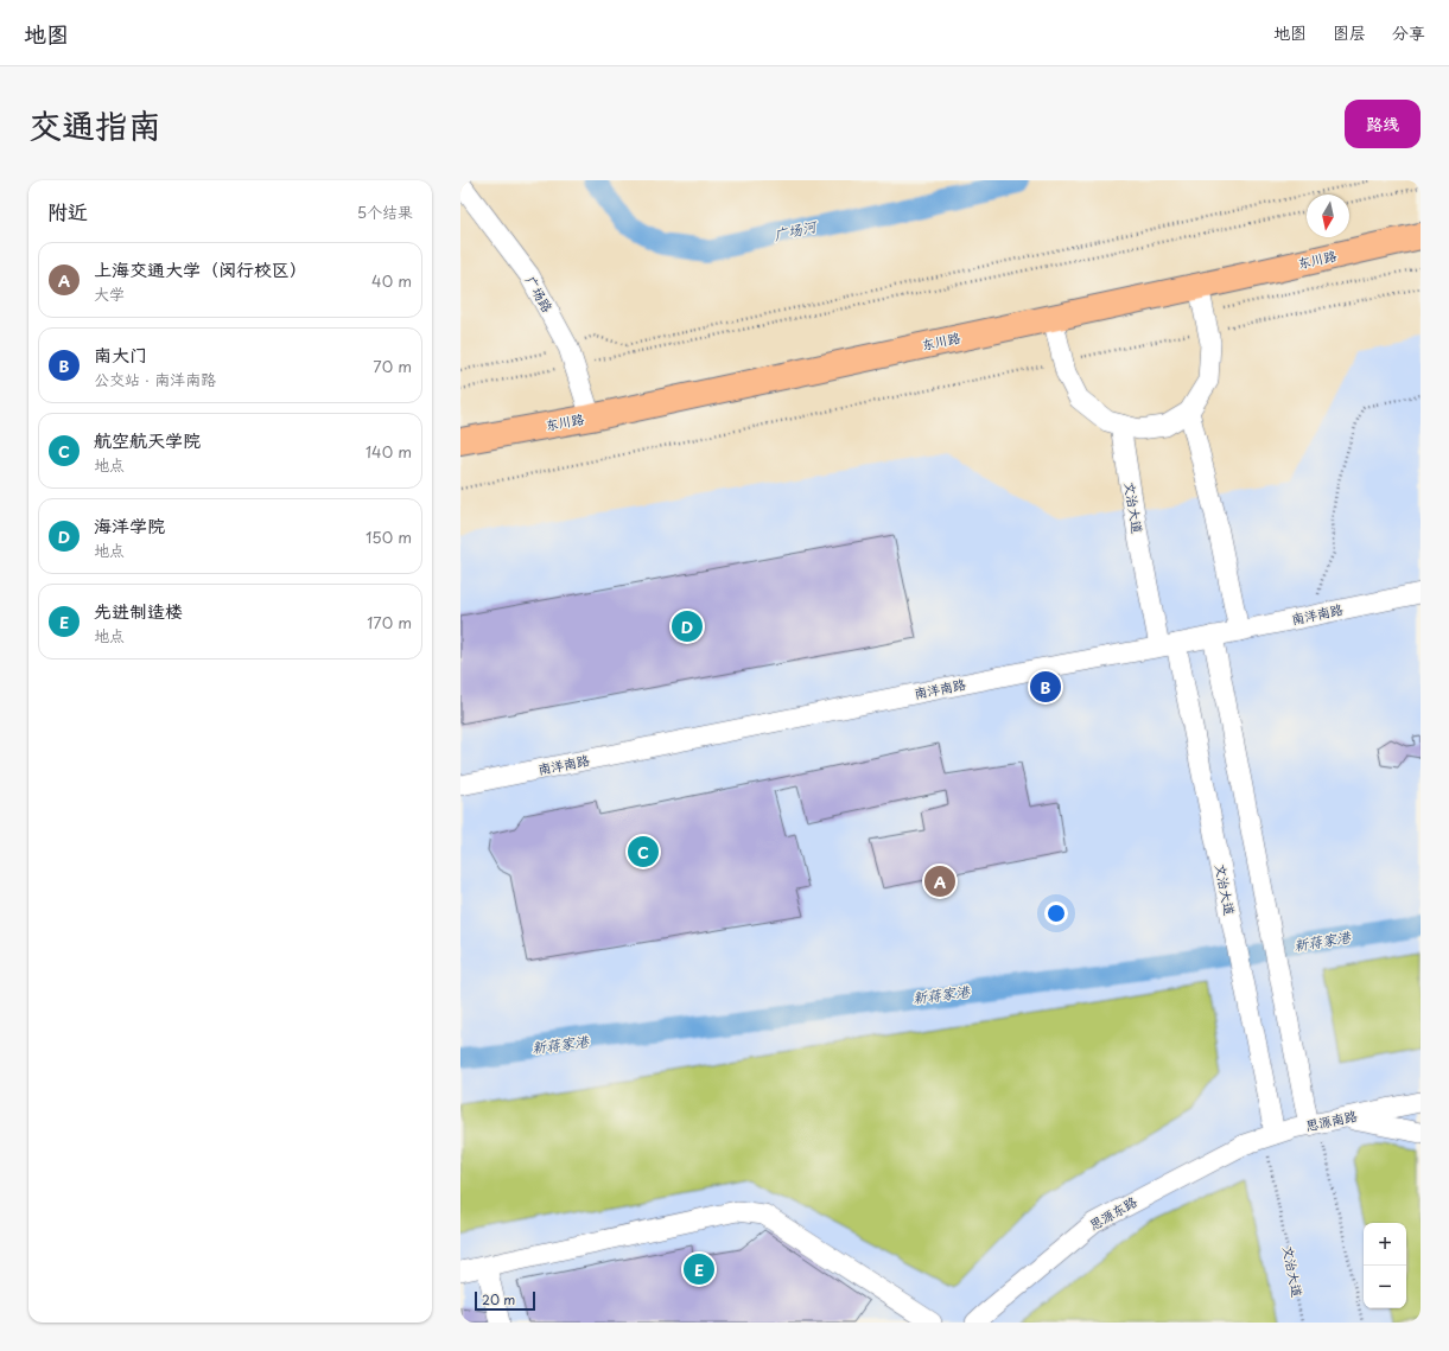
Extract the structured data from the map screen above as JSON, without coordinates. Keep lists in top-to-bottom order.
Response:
{
  "streets": {
    "main road": ["东川路"],
    "street": [
      "广场路",
      "文治大道",
      "南洋南路",
      "思源南路",
      "思源东路"
    ]
  },
  "crossings": [
    ["东川路", "广场路"],
    ["文治大道", "南洋南路"],
    ["文治大道", "思源南路"],
    ["思源南路", "思源东路"]
  ],
  "water": ["广场河", "新蒋家港"],
  "scale_bar": "20 m",
  "north": "bottom",
  "page": {
    "header": "地图",
    "nav": ["地图", "图层", "分享"],
    "title": "交通指南",
    "buttons": "路线",
    "heading": ["附近", "5个结果"],
    "list": [
      {
        "mark": "A",
        "name": "上海交通大学（闵行校区）",
        "note": "大学",
        "value": "40 m"
      },
      {
        "mark": "B",
        "name": "南大门",
        "note": "公交站 · 南洋南路",
        "value": "70 m"
      },
      {
        "mark": "C",
        "name": "航空航天学院",
        "note": "地点",
        "value": "140 m"
      },
      {
        "mark": "D",
        "name": "海洋学院",
        "note": "地点",
        "value": "150 m"
      },
      {
        "mark": "E",
        "name": "先进制造楼",
        "note": "地点",
        "value": "170 m"
      }
    ],
    "pins": [
      "D",
      "B",
      "C",
      "A",
      "E"
    ],
    "map_buttons": ["+", "−"],
    "scale": "20 m"
  }
}
